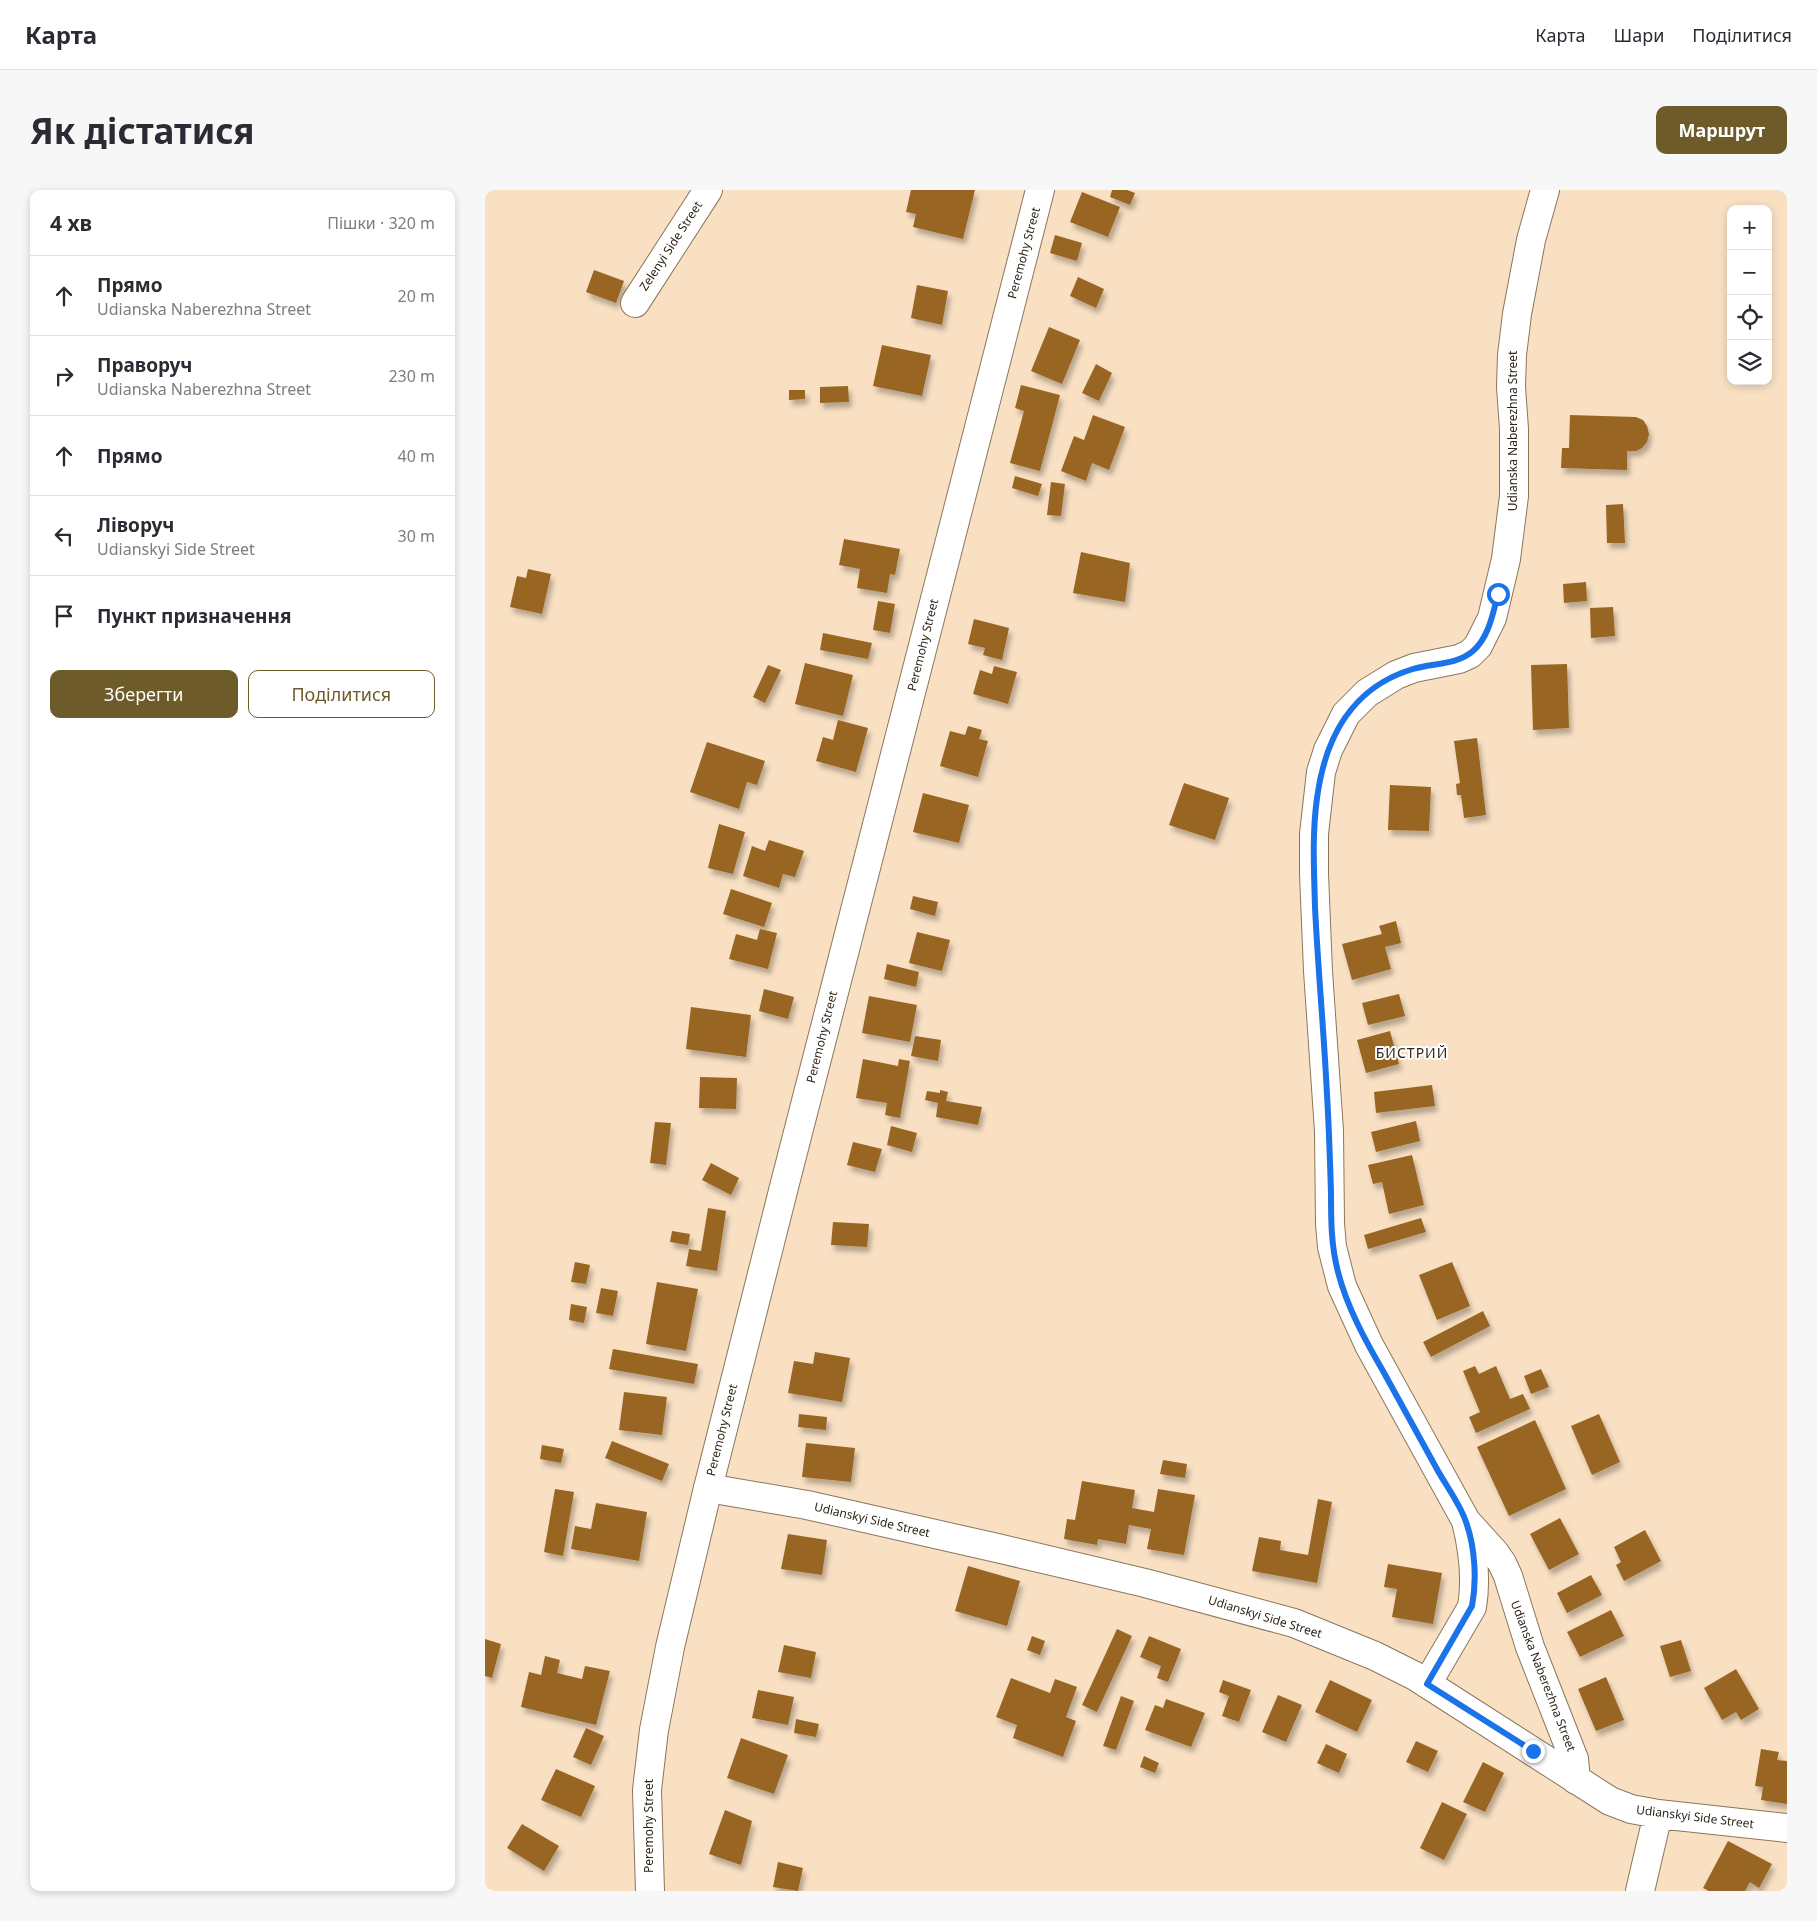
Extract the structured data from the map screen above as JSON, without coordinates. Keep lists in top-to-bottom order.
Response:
{
  "streets": {
    "street": [
      "Zelenyi Side Street",
      "Peremohy Street",
      "Udianska Naberezhna Street",
      "Udianskyi Side Street"
    ]
  },
  "crossings": [
    ["Peremohy Street", "Udianskyi Side Street"],
    ["Udianska Naberezhna Street", "Udianskyi Side Street"]
  ],
  "districts": ["БИСТРИЙ"],
  "page": {
    "header": "Карта",
    "nav": ["Карта", "Шари", "Поділитися"],
    "buttons": [
      "Маршрут",
      ["Зберегти", "Поділитися"]
    ],
    "title": "Як дістатися",
    "heading": ["4 хв", "Пішки · 320 m"],
    "map_buttons": ["+", "−"],
    "list": [
      ["Прямо", "Udianska Naberezhna Street", "20 m"],
      ["Праворуч", "Udianska Naberezhna Street", "230 m"],
      ["Прямо", "40 m"],
      ["Ліворуч", "Udianskyi Side Street", "30 m"],
      "Пункт призначення"
    ]
  }
}
